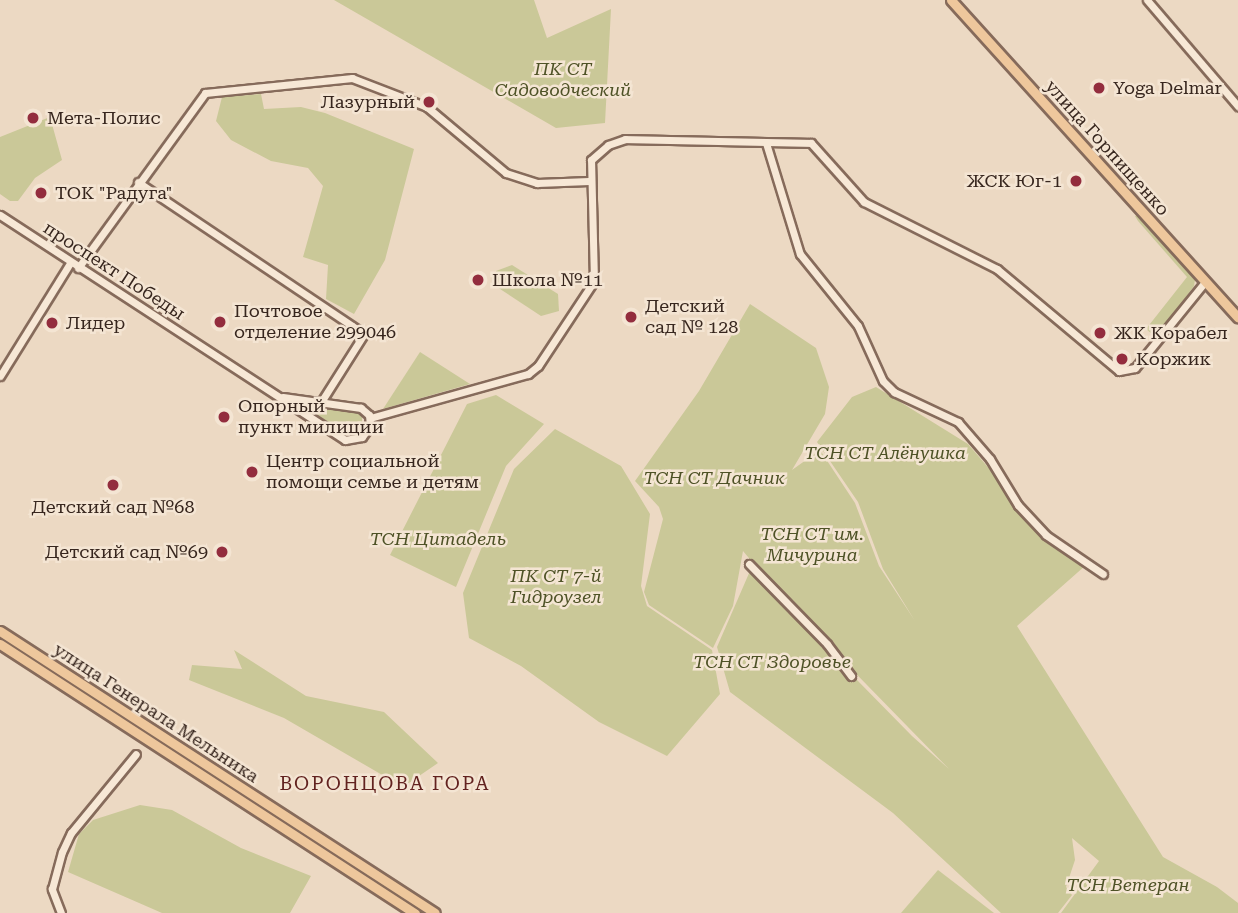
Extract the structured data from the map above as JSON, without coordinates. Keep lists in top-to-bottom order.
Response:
{
  "streets": {
    "main road": ["улица Горпищенко", "улица Генерала Мельника"],
    "street": ["проспект Победы"]
  },
  "districts": ["ВОРОНЦОВА ГОРА"],
  "parks": [
    "ПК СТ Садоводческий",
    "ТСН СТ Алёнушка",
    "ТСН СТ Дачник",
    "ТСН СТ им. Мичурина",
    "ТСН Цитадель",
    "ПК СТ 7-й Гидроузел",
    "ТСН СТ Здоровье",
    "ТСН Ветеран"
  ],
  "places": [
    "Yoga Delmar",
    "Лазурный",
    "Мета-Полис",
    "ЖСК Юг-1",
    "ТОК \"Радуга\"",
    "Школа №11",
    "Детский сад № 128",
    "Почтовое отделение 299046",
    "Лидер",
    "ЖК Корабел",
    "Коржик",
    "Опорный пункт милиции",
    "Центр социальной помощи семье и детям",
    "Детский сад №68",
    "Детский сад №69"
  ]
}
